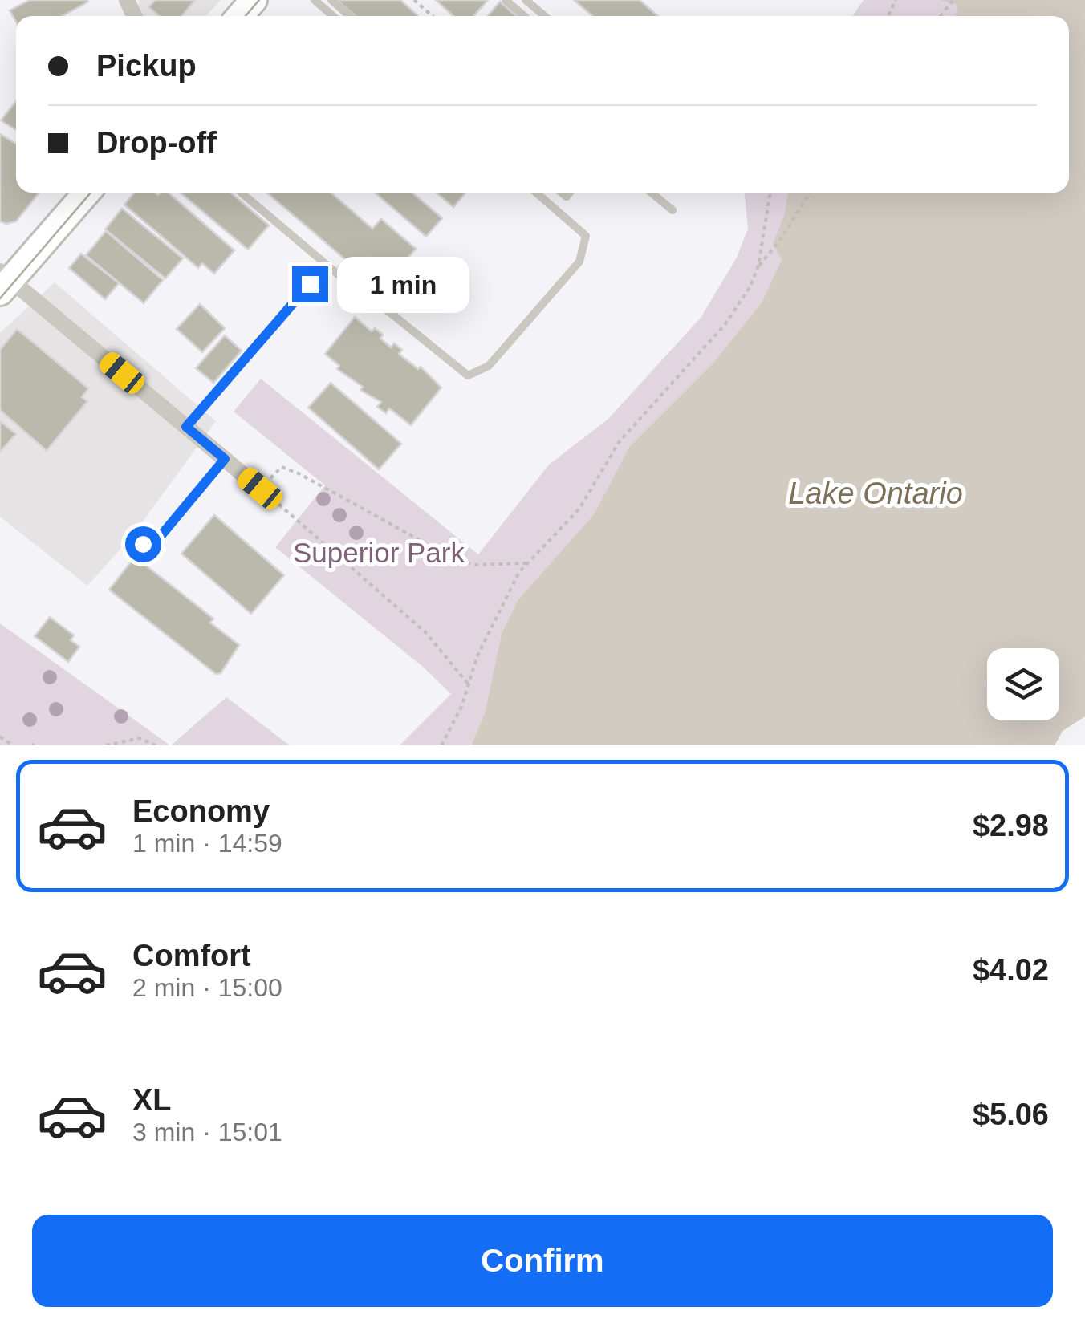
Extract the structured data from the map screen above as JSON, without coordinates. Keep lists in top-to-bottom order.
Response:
{
  "water": ["Lake Ontario"],
  "parks": ["Superior Park"],
  "page": {
    "banner": ["Pickup", "Drop-off"],
    "bubble": "1 min",
    "list": [
      {
        "name": "Economy",
        "note": "1 min · 14:59",
        "value": "$2.98"
      },
      {
        "name": "Comfort",
        "note": "2 min · 15:00",
        "value": "$4.02"
      },
      {
        "name": "XL",
        "note": "3 min · 15:01",
        "value": "$5.06"
      }
    ],
    "buttons": "Confirm"
  }
}
